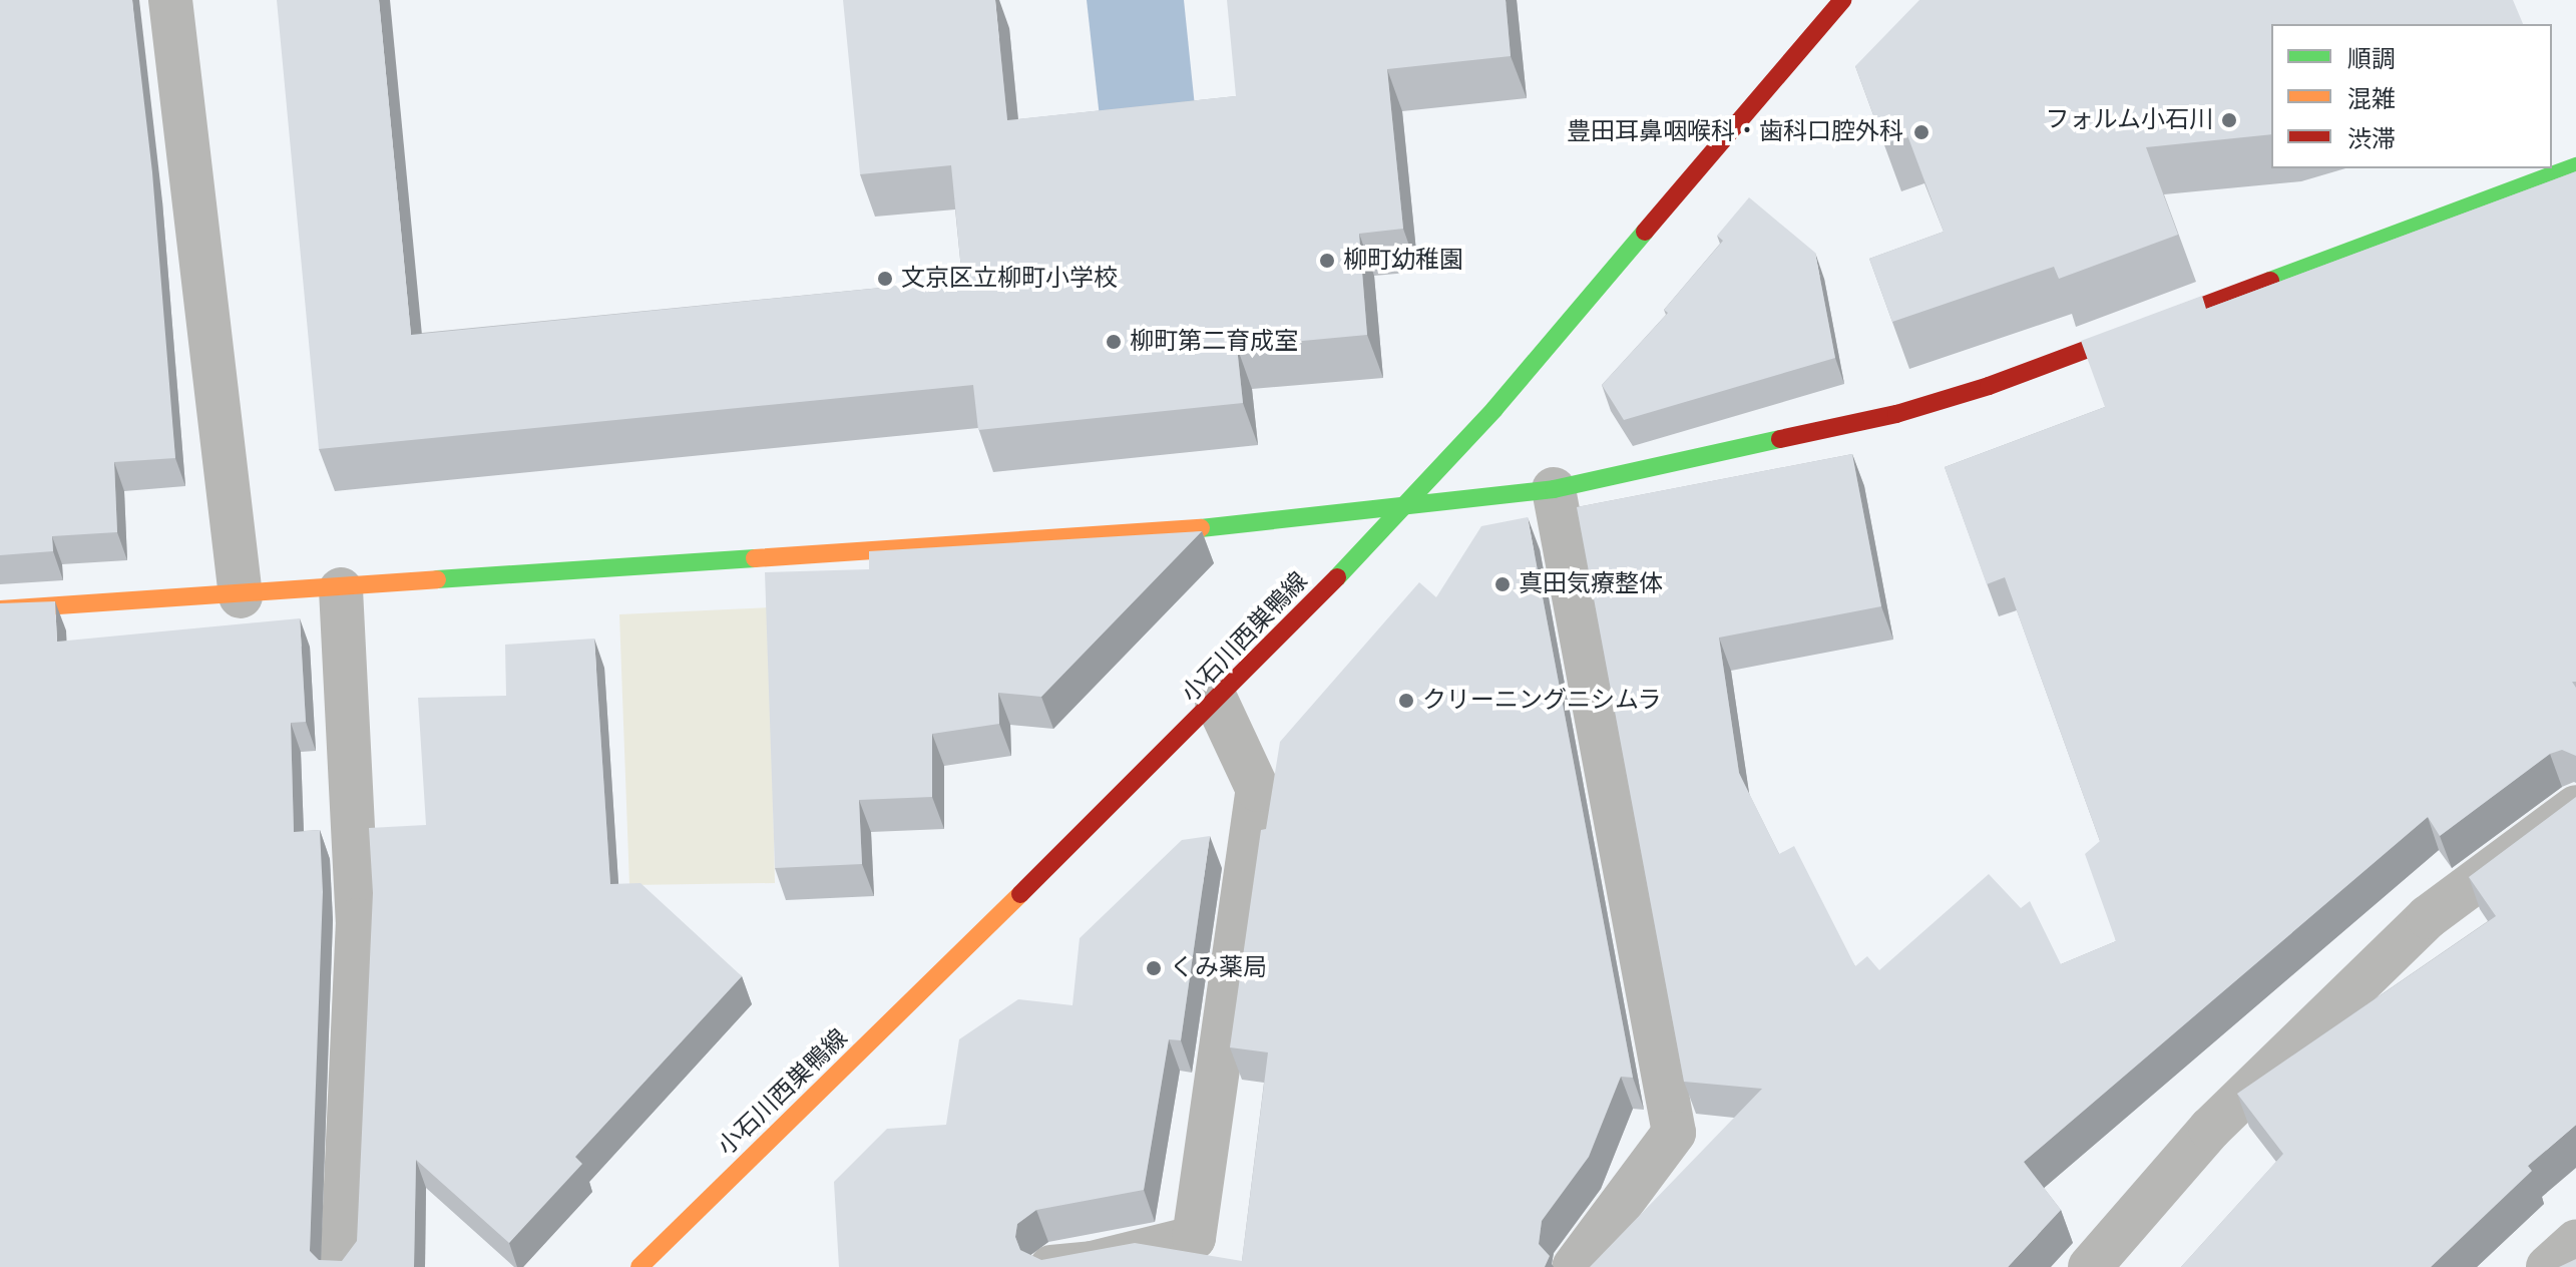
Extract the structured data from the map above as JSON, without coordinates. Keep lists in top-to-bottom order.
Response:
{
  "streets": {
    "street": ["小石川西巣鴨線"]
  },
  "places": [
    "フォルム小石川",
    "豊田耳鼻咽喉科・歯科口腔外科",
    "柳町幼稚園",
    "文京区立柳町小学校",
    "柳町第二育成室",
    "真田気療整体",
    "クリーニングニシムラ",
    "くみ薬局"
  ],
  "legend": ["順調", "混雑", "渋滞"]
}
